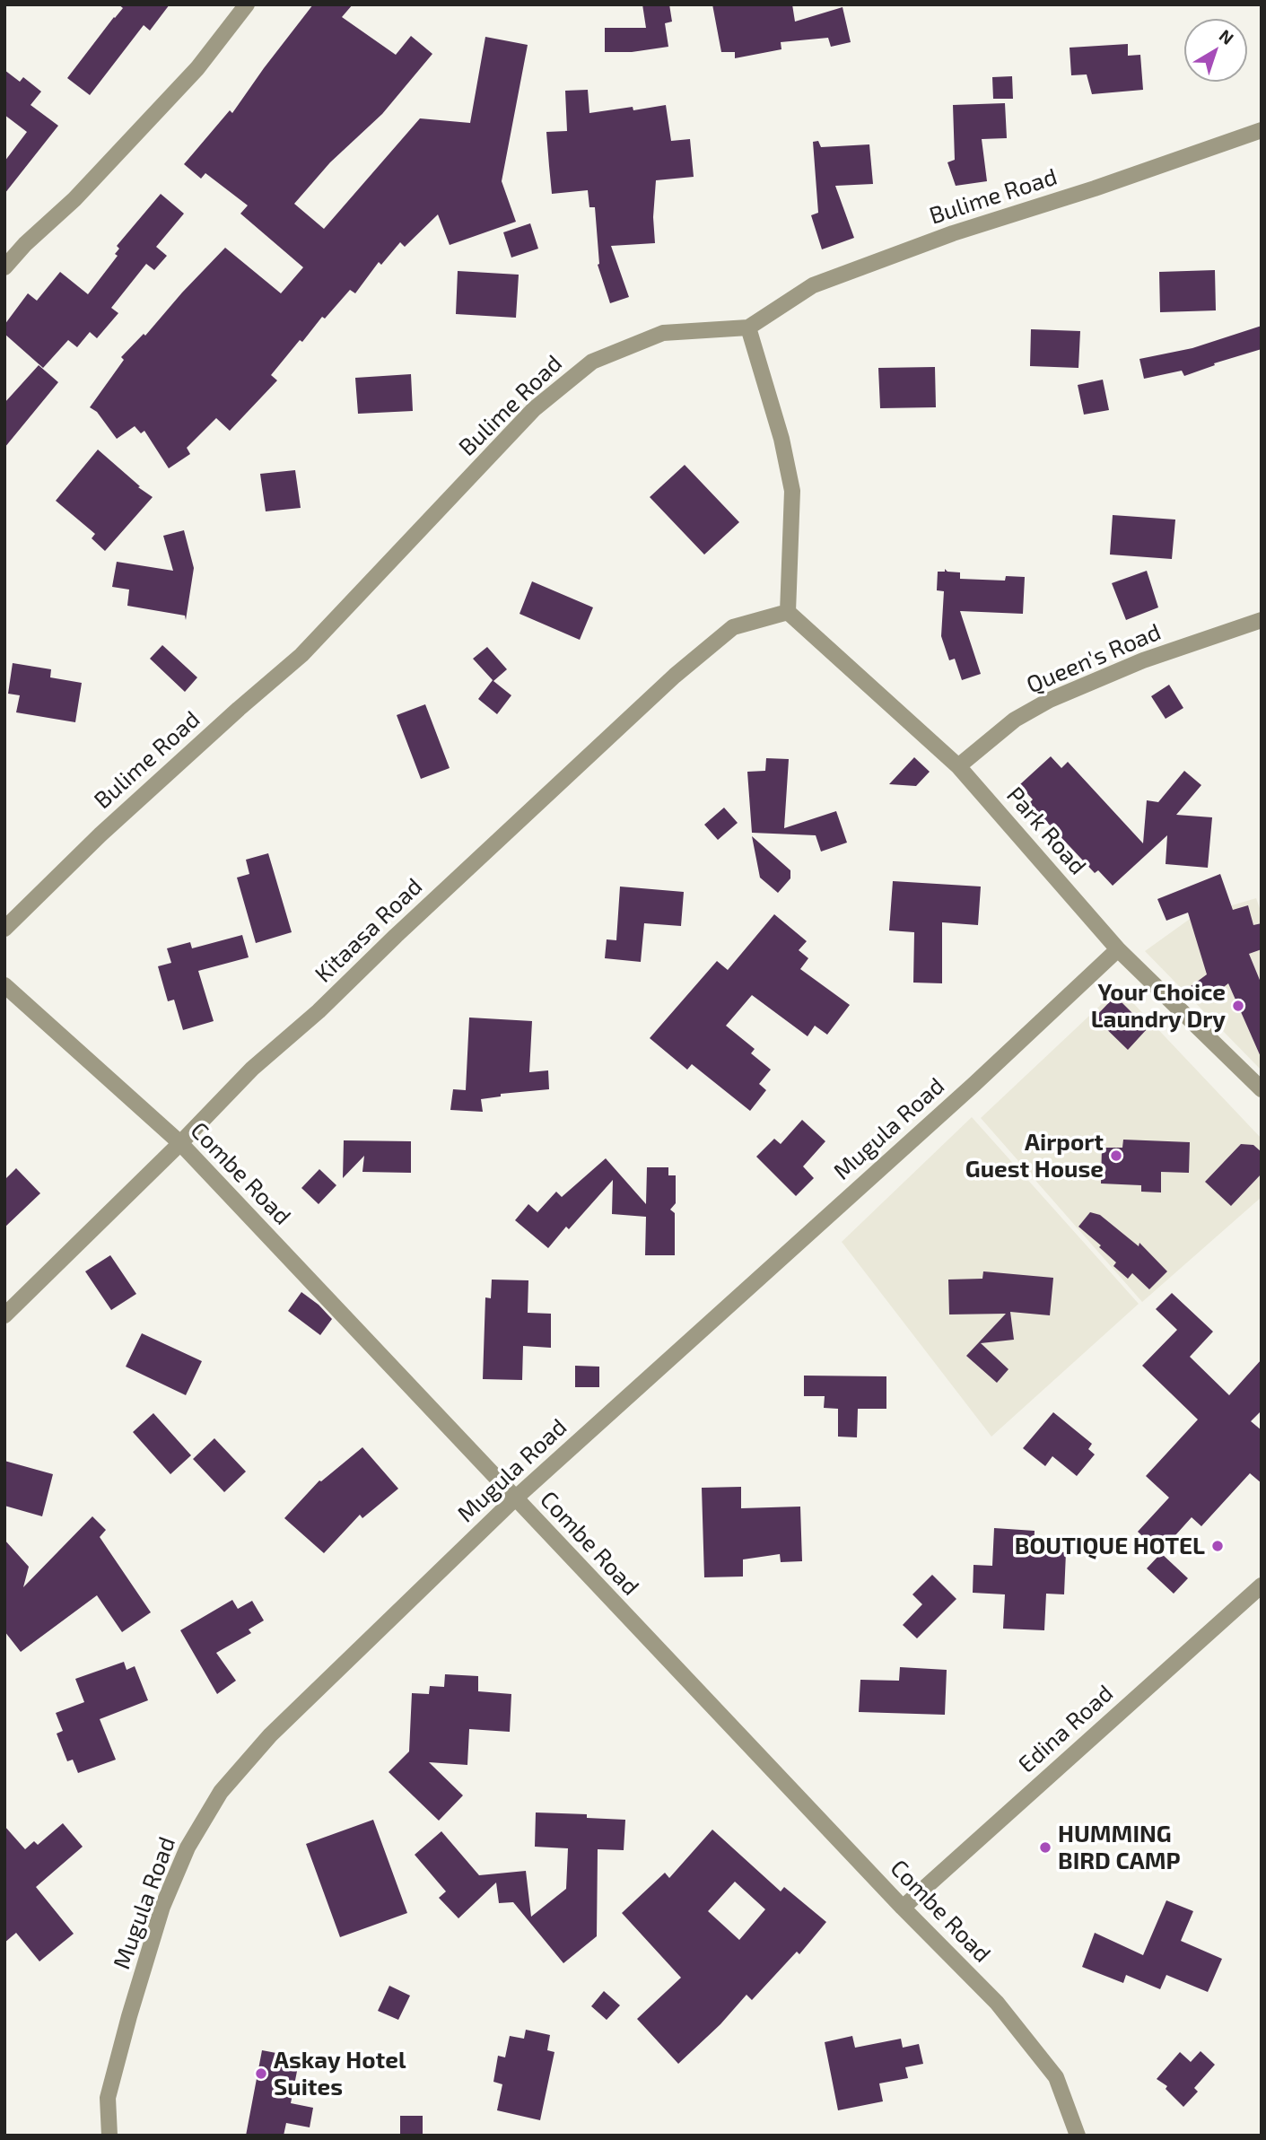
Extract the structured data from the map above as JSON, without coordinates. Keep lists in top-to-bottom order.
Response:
{
  "streets": {
    "street": [
      "Bulime Road",
      "Queen's Road",
      "Park Road",
      "Kitaasa Road",
      "Mugula Road",
      "Combe Road",
      "Edina Road"
    ]
  },
  "crossings": [
    ["Queen's Road", "Park Road"],
    ["Park Road", "Kitaasa Road"],
    ["Park Road", "Mugula Road"],
    ["Kitaasa Road", "Combe Road"],
    ["Mugula Road", "Combe Road"],
    ["Combe Road", "Edina Road"]
  ],
  "places": [
    "Your Choice Laundry Dry",
    "Airport Guest House",
    "BOUTIQUE HOTEL",
    "HUMMING BIRD CAMP",
    "Askay Hotel Suites"
  ],
  "north": "top right"
}
